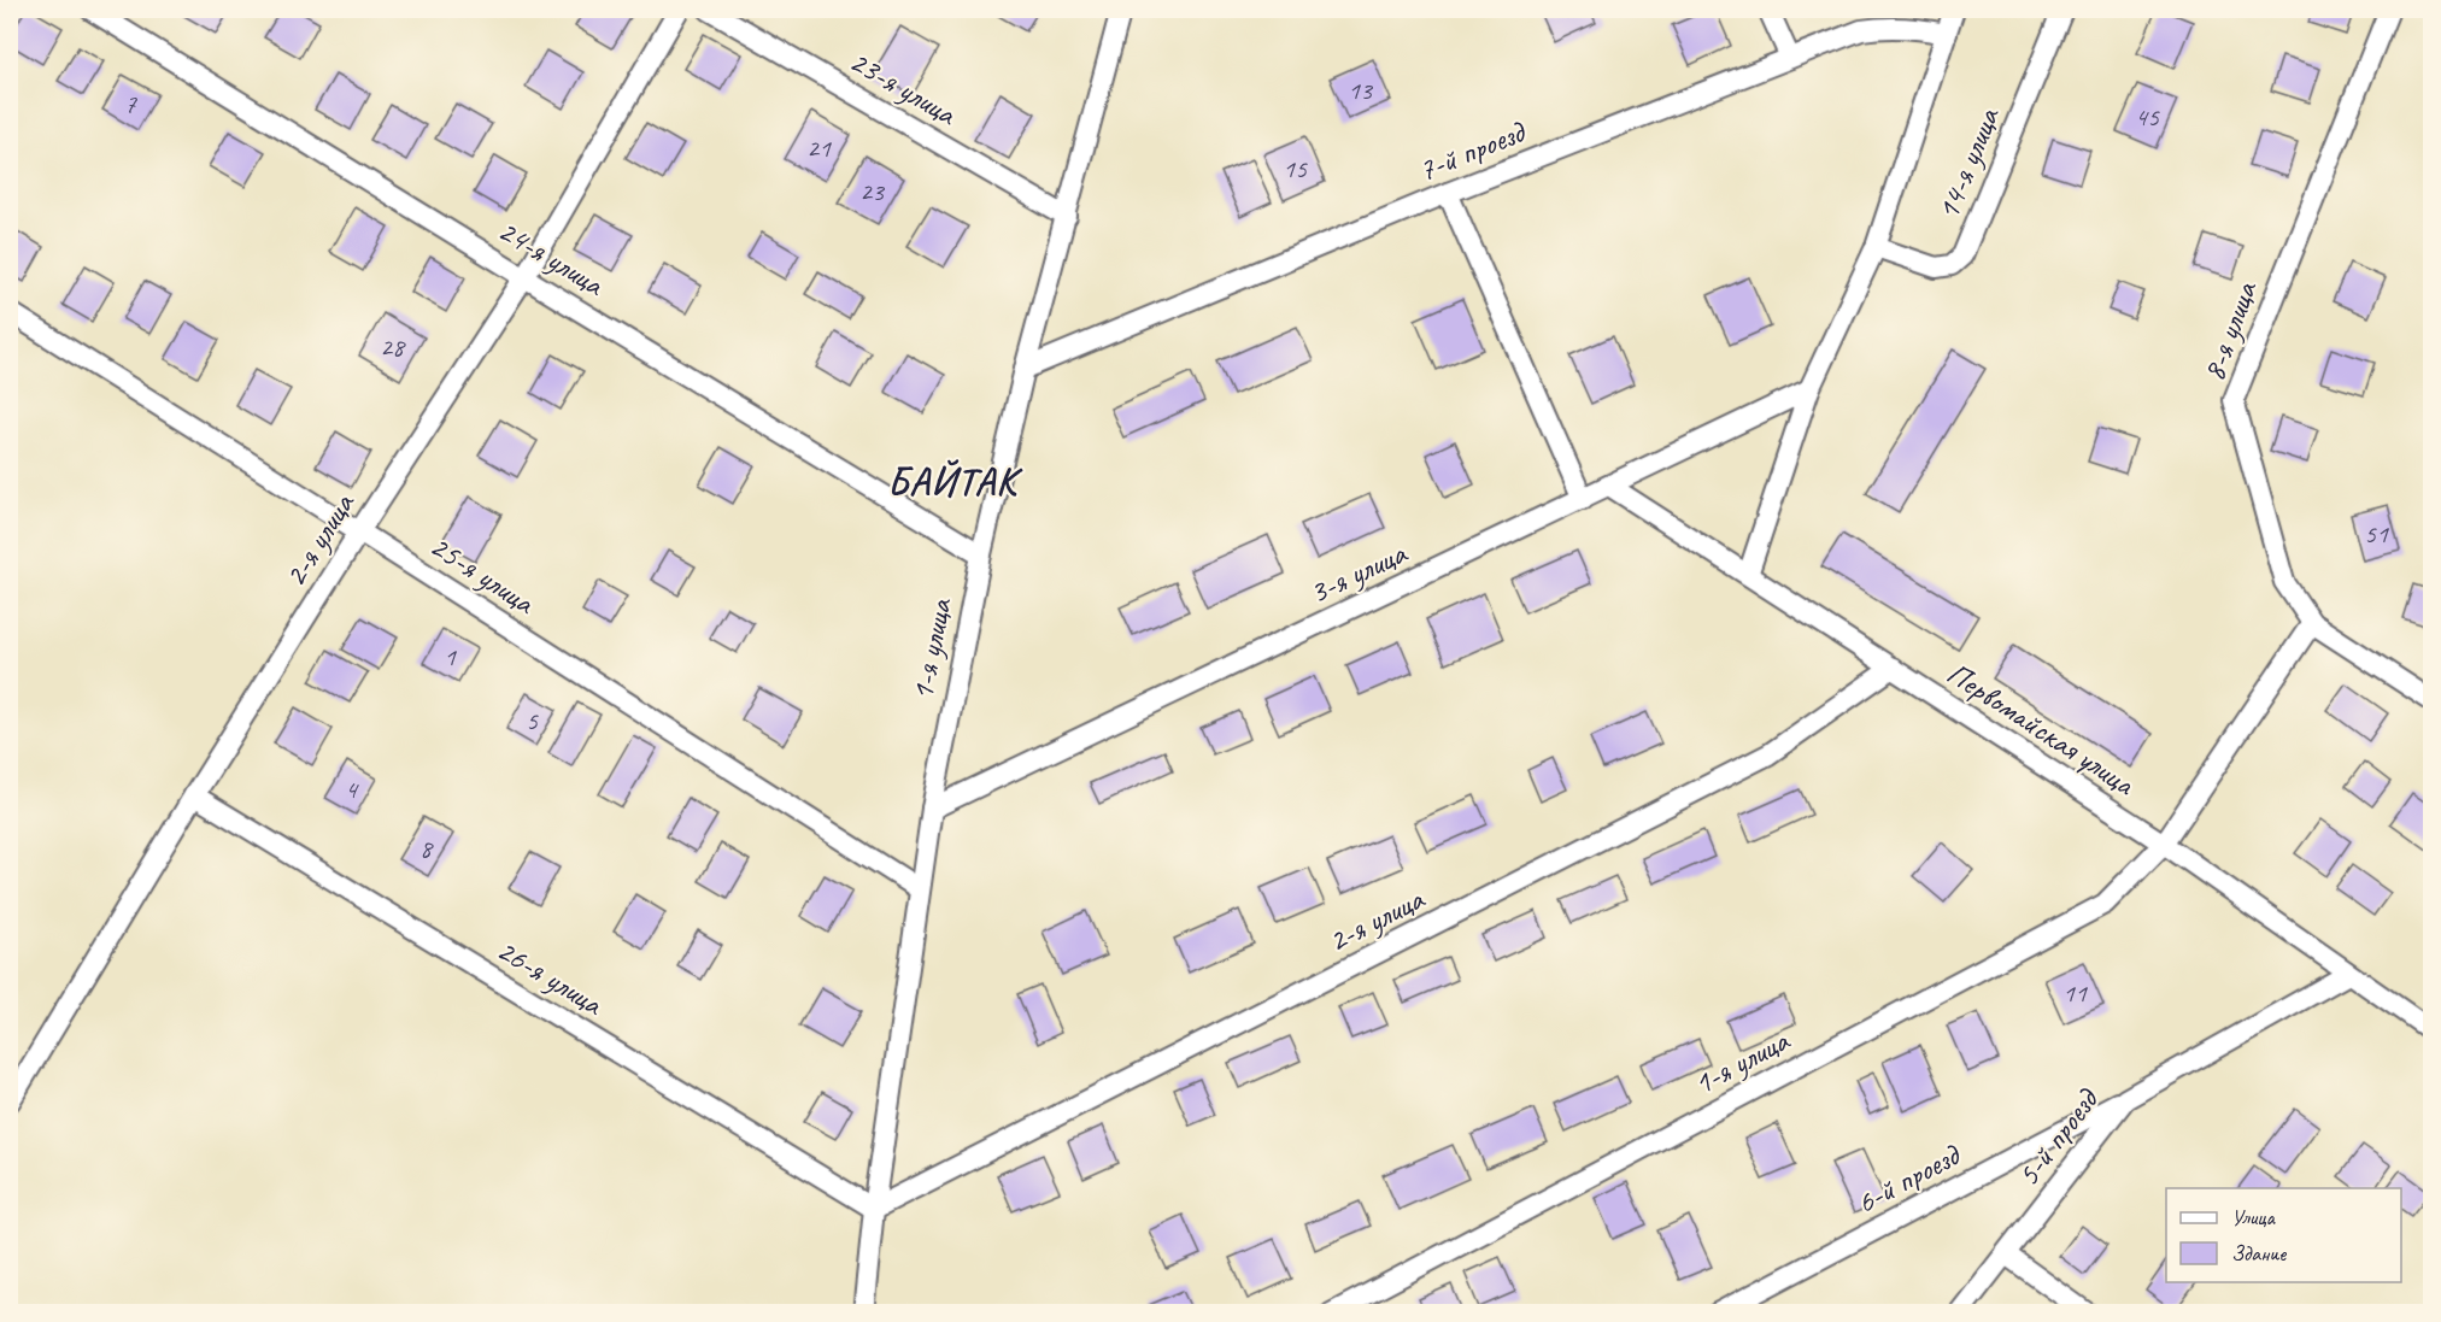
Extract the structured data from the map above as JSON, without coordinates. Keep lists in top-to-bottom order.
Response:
{
  "streets": {
    "street": [
      "23-я улица",
      "7-й проезд",
      "14-я улица",
      "24-я улица",
      "8-я улица",
      "2-я улица",
      "3-я улица",
      "25-я улица",
      "1-я улица",
      "Первомайская улица",
      "26-я улица",
      "5-й проезд",
      "6-й проезд"
    ]
  },
  "crossings": [
    ["23-я улица", "1-я улица"],
    ["7-й проезд", "1-я улица"],
    ["24-я улица", "2-я улица"],
    ["24-я улица", "1-я улица"],
    ["8-я улица", "1-я улица"],
    ["2-я улица", "25-я улица"],
    ["2-я улица", "1-я улица"],
    ["2-я улица", "Первомайская улица"],
    ["2-я улица", "26-я улица"],
    ["3-я улица", "1-я улица"],
    ["3-я улица", "Первомайская улица"],
    ["25-я улица", "1-я улица"],
    ["1-я улица", "Первомайская улица"],
    ["1-я улица", "26-я улица"],
    ["Первомайская улица", "5-й проезд"],
    ["5-й проезд", "6-й проезд"]
  ],
  "districts": ["БАЙТАК"],
  "house_numbers": [
    "13",
    "7",
    "45",
    "21",
    "15",
    "23",
    "28",
    "51",
    "1",
    "5",
    "4",
    "8",
    "11"
  ],
  "legend": ["Улица", "Здание"]
}
